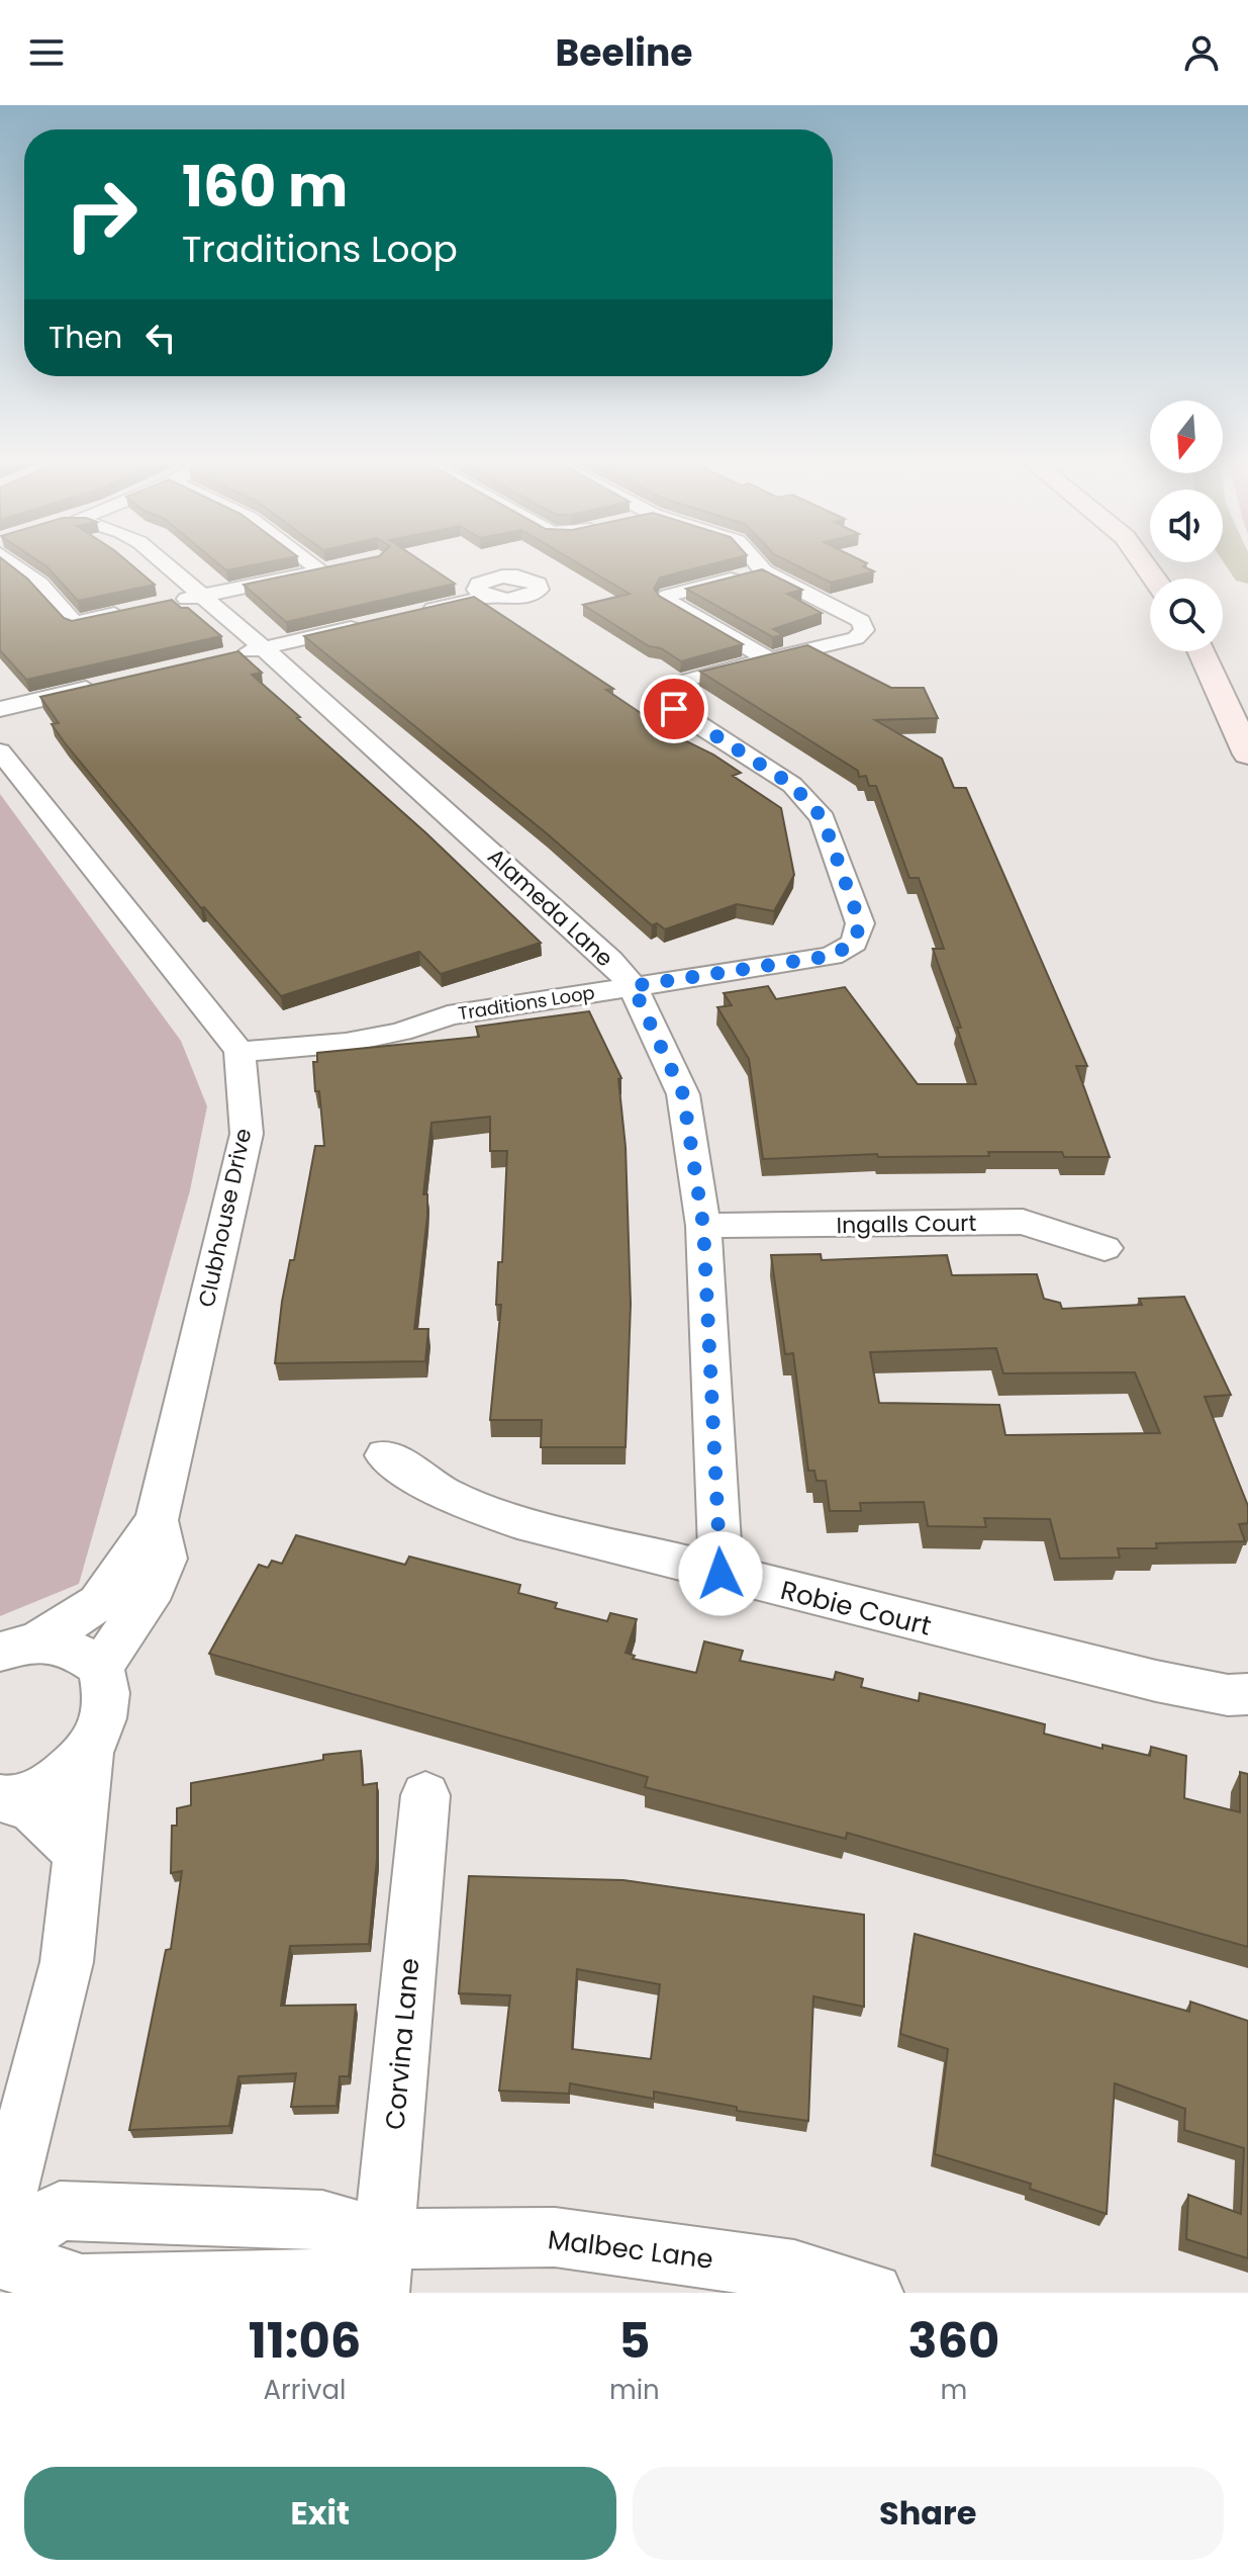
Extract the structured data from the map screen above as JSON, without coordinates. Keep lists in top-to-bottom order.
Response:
{
  "streets": {
    "street": [
      "Alameda Lane",
      "Traditions Loop",
      "Clubhouse Drive",
      "Ingalls Court",
      "Robie Court",
      "Corvina Lane",
      "Malbec Lane"
    ]
  },
  "crossings": [
    ["Alameda Lane", "Traditions Loop"],
    ["Alameda Lane", "Ingalls Court"],
    ["Alameda Lane", "Robie Court"],
    ["Traditions Loop", "Clubhouse Drive"],
    ["Corvina Lane", "Malbec Lane"]
  ],
  "north": "bottom",
  "page": {
    "header": "Beeline",
    "turn": ["160 m", "Traditions Loop"],
    "then": "Then",
    "eta": [
      "11:06",
      "Arrival",
      "5",
      "min",
      "360",
      "m"
    ],
    "buttons": ["Exit", "Share"]
  }
}
